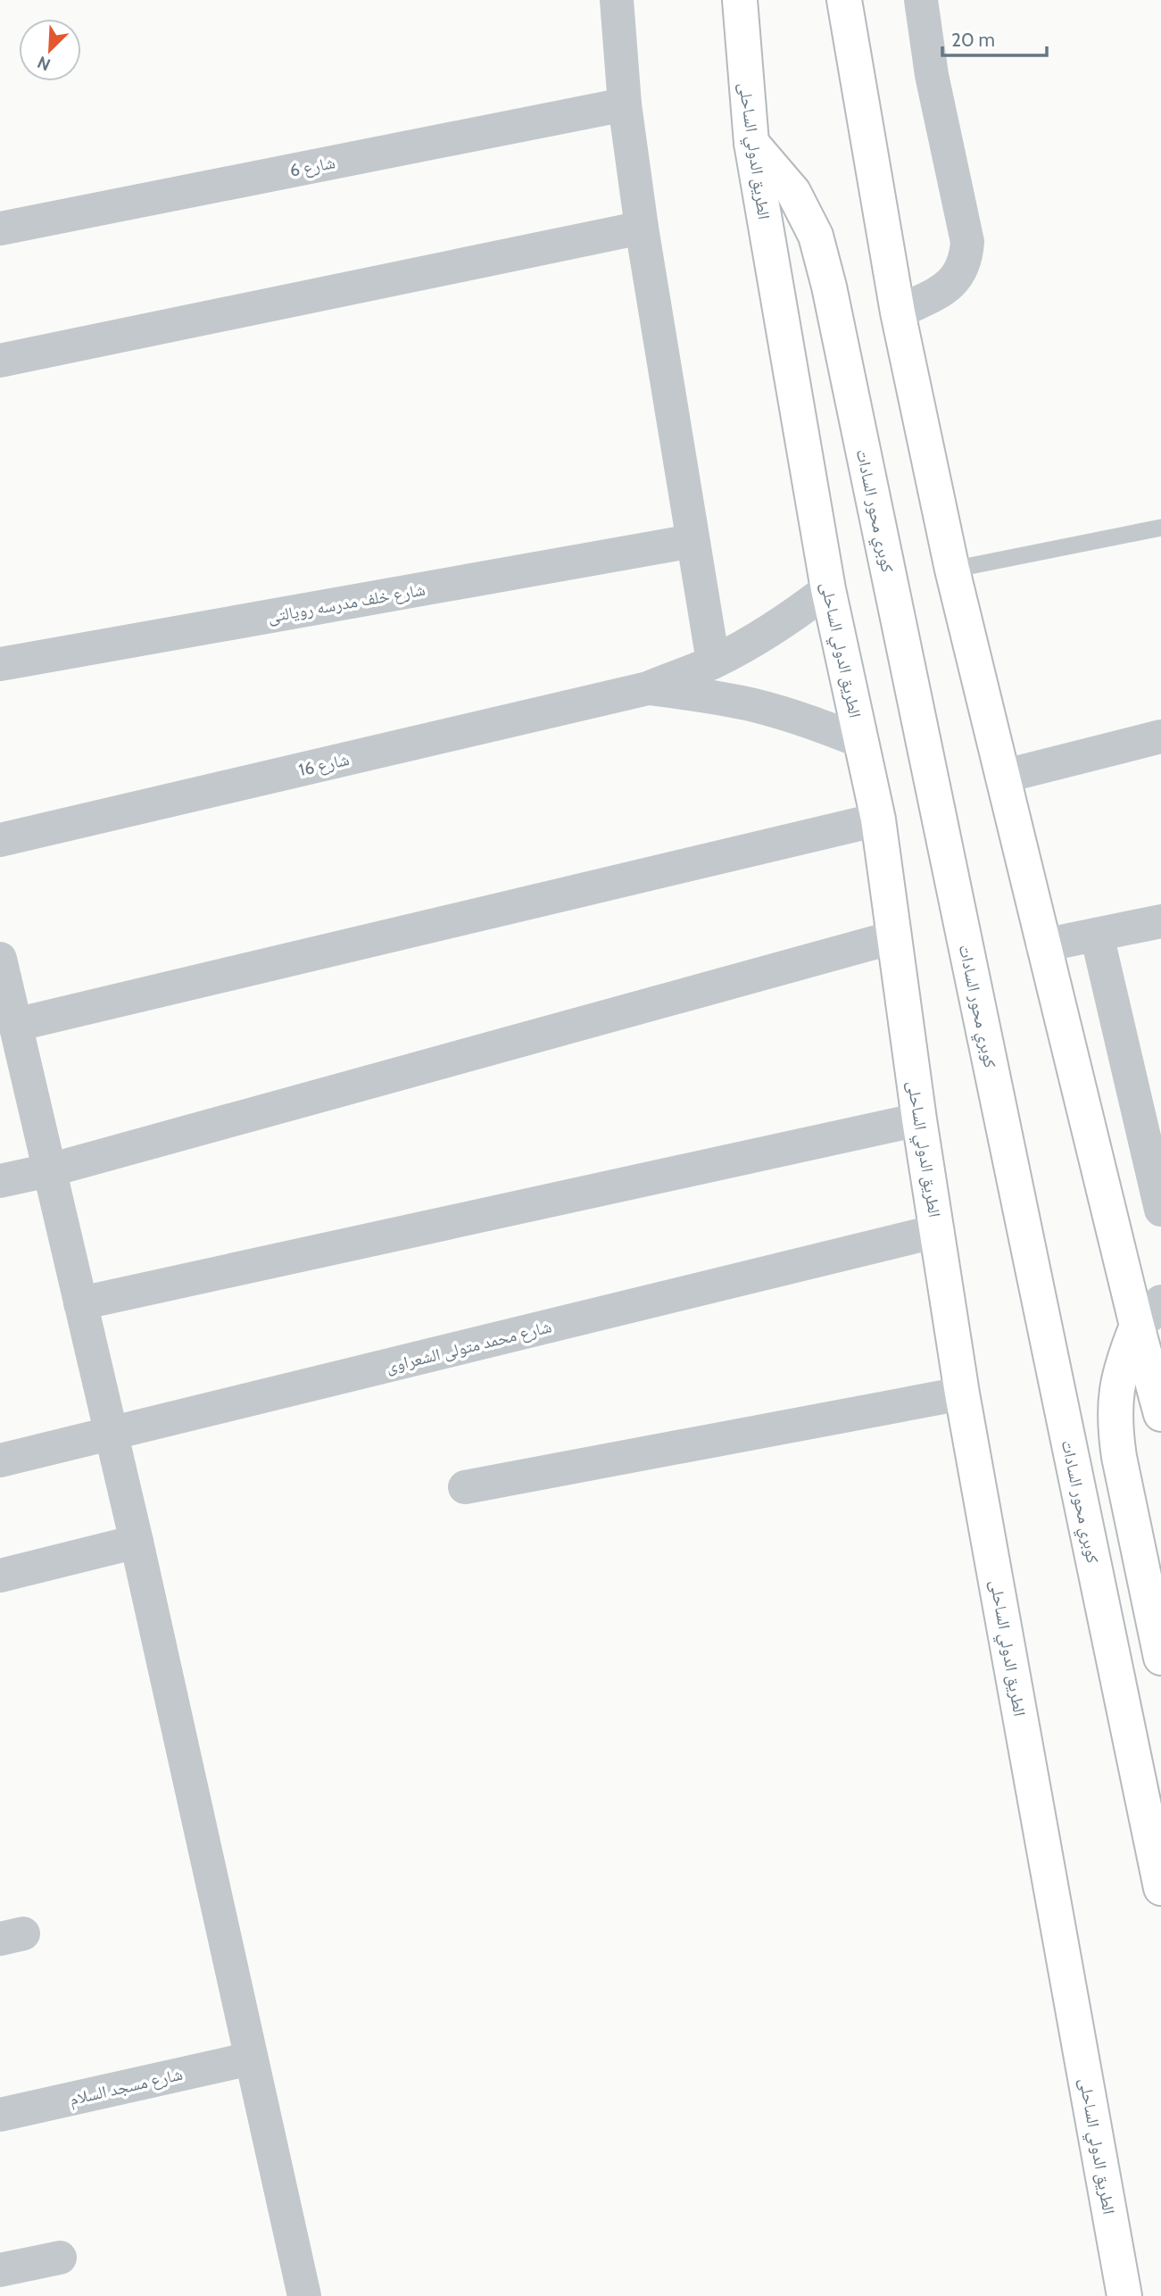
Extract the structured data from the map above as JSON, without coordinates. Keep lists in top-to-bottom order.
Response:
{
  "streets": {
    "main road": ["الطريق الدولي الساحلى", "كوبري محور السادات"],
    "street": [
      "شارع 6",
      "شارع خلف مدرسه رويالتى",
      "شارع 16",
      "شارع محمد متولى الشعراوى",
      "شارع مسجد السلام"
    ]
  },
  "crossings": [
    ["الطريق الدولي الساحلى", "كوبري محور السادات"],
    ["الطريق الدولي الساحلى", "شارع 16"],
    ["الطريق الدولي الساحلى", "شارع محمد متولى الشعراوى"]
  ],
  "scale_bar": "20 m",
  "north": "bottom left"
}
